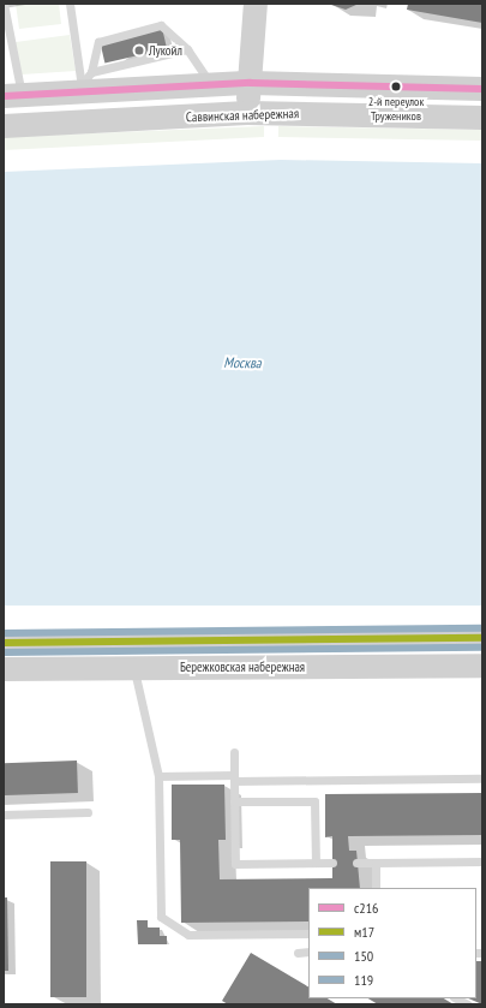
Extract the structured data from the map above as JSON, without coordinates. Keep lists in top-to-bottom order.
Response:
{
  "streets": {
    "main road": ["Саввинская набережная", "Бережковская набережная"]
  },
  "water": ["Москва"],
  "places": ["Лукойл", "2-й переулок Тружеников"],
  "lines": [
    "transit line с216",
    "transit line 119",
    "transit line м17",
    "transit line 150"
  ],
  "legend": [
    "с216",
    "м17",
    "150",
    "119"
  ]
}
